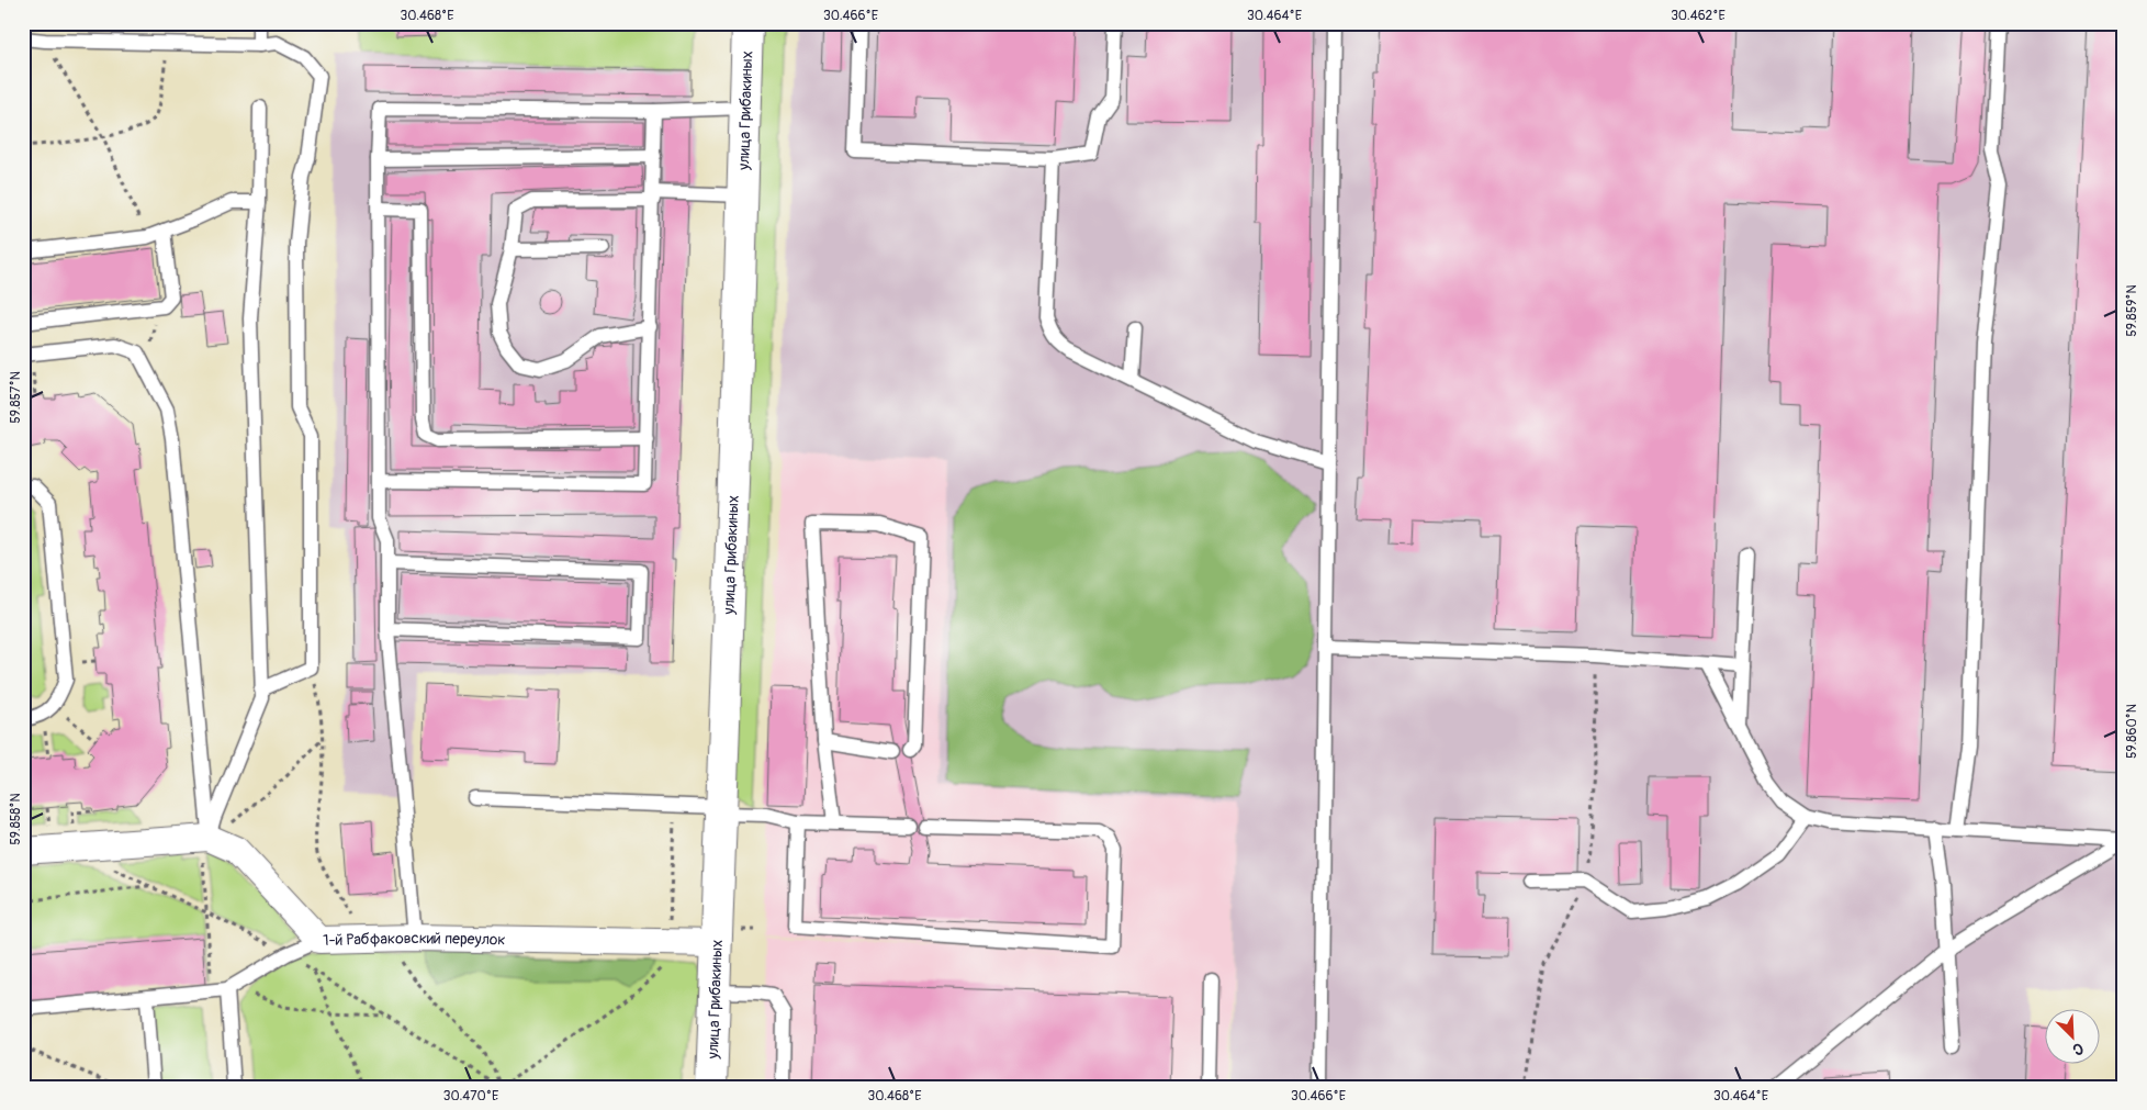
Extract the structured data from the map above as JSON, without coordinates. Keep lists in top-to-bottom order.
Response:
{
  "streets": {
    "street": ["улица Грибакиных", "1-й Рабфаковский переулок"]
  },
  "crossings": [
    ["улица Грибакиных", "1-й Рабфаковский переулок"]
  ],
  "north": "bottom right",
  "coordinates": [
    "30.468°E",
    "30.466°E",
    "30.464°E",
    "30.462°E",
    "59.859°N",
    "59.857°N",
    "59.860°N",
    "59.858°N",
    "30.470°E"
  ]
}
